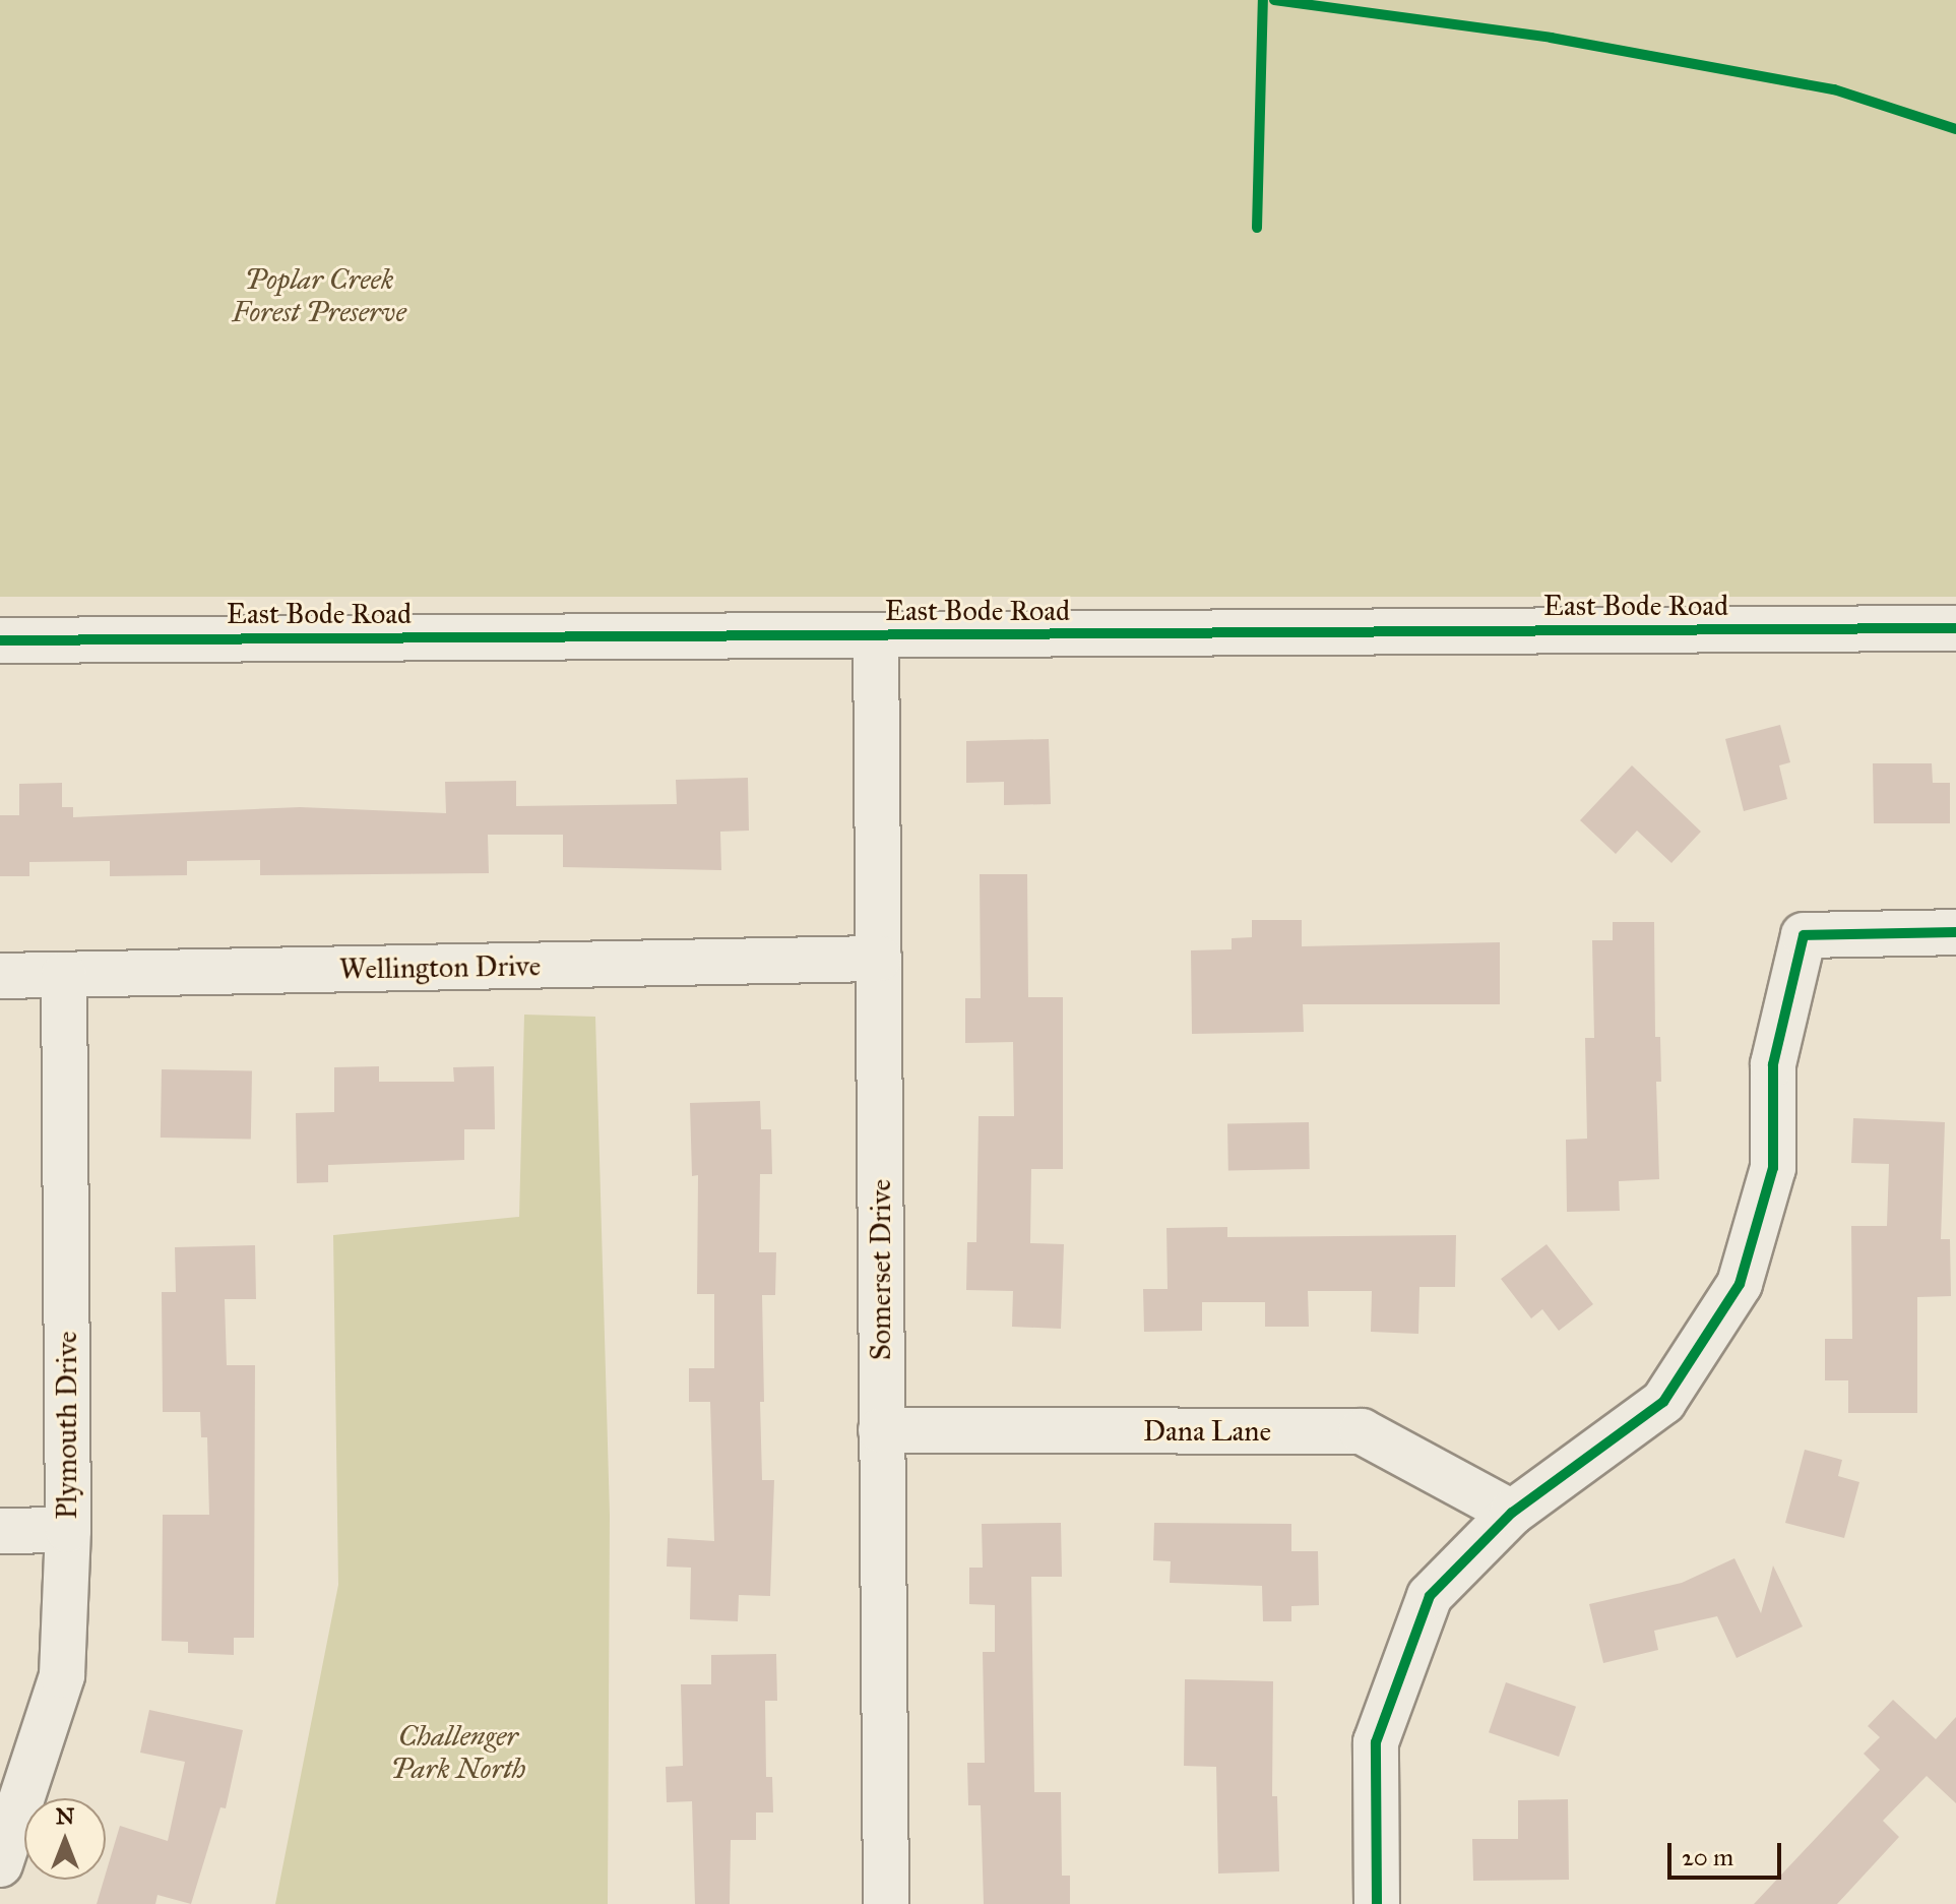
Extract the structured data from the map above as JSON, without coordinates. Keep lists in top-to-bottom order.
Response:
{
  "streets": {
    "street": [
      "East Bode Road",
      "Wellington Drive",
      "Somerset Drive",
      "Plymouth Drive",
      "Dana Lane"
    ]
  },
  "crossings": [
    ["East Bode Road", "Somerset Drive"],
    ["Wellington Drive", "Somerset Drive"],
    ["Wellington Drive", "Plymouth Drive"],
    ["Somerset Drive", "Dana Lane"]
  ],
  "parks": ["Poplar Creek Forest Preserve", "Challenger Park North"],
  "scale_bar": "20 m",
  "north": "top"
}
